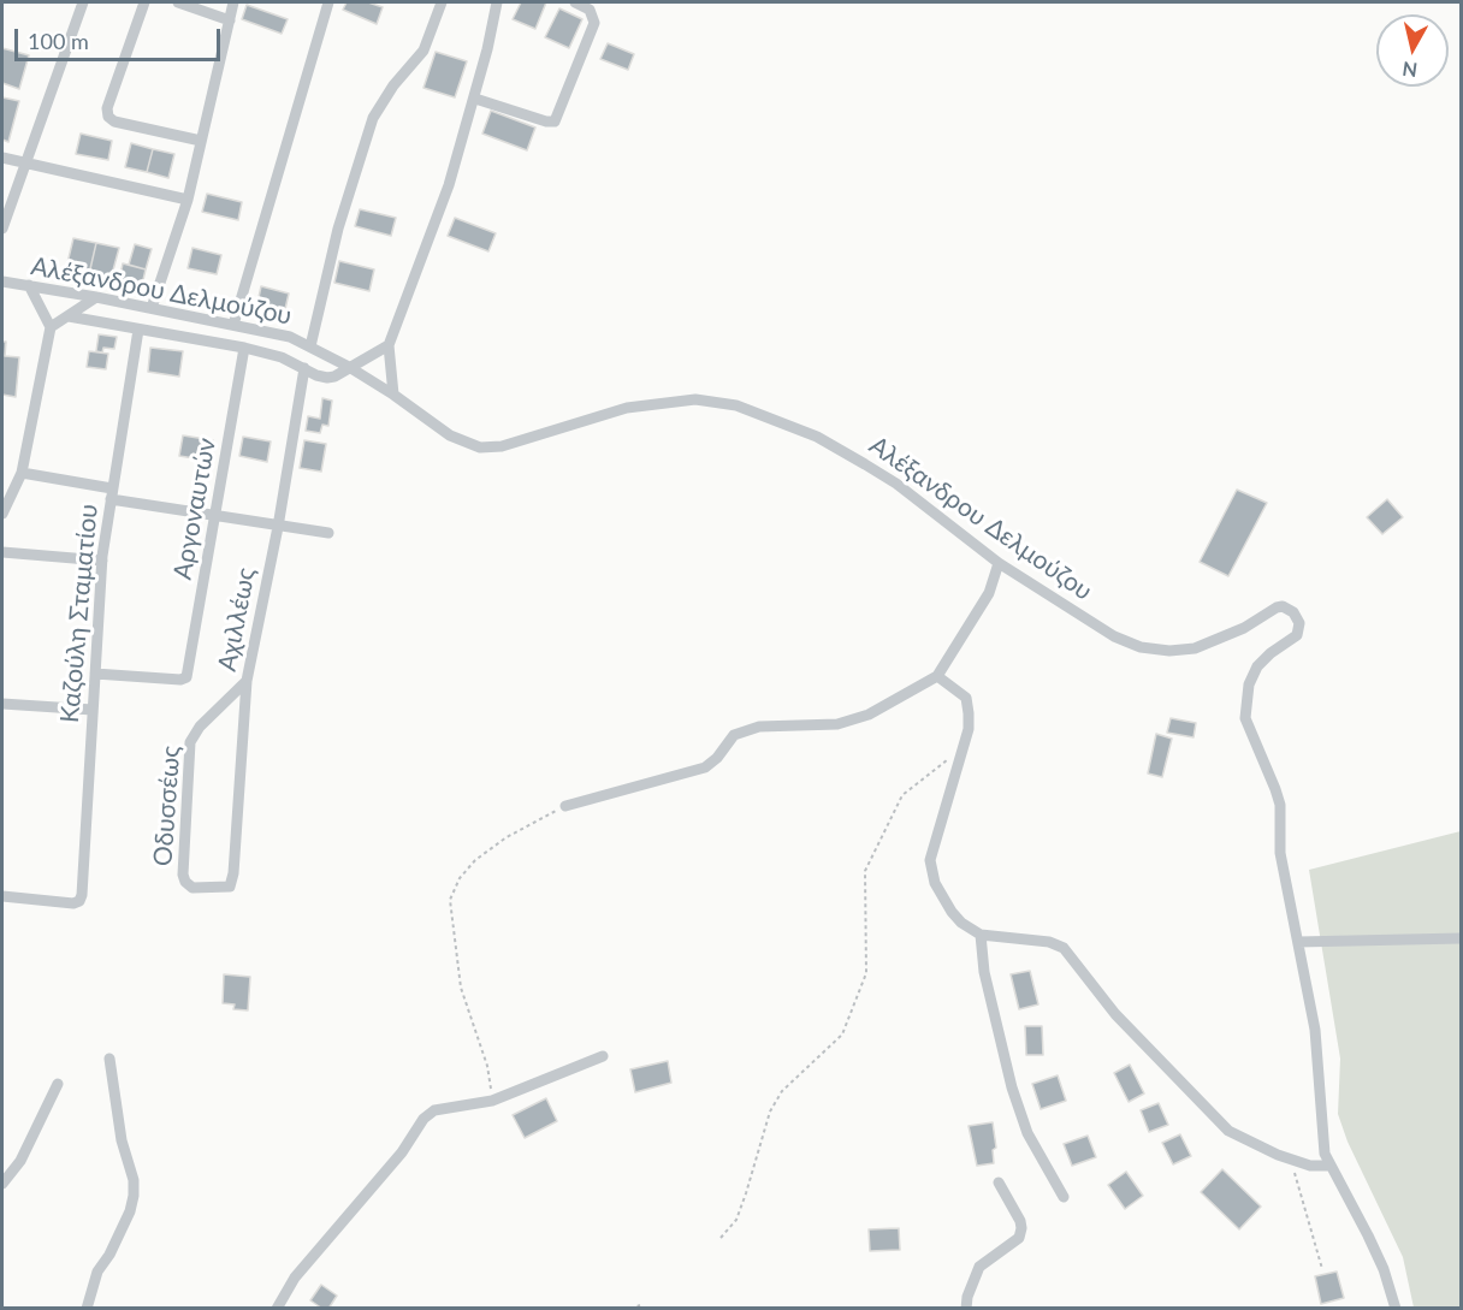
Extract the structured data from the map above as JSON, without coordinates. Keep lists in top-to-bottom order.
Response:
{
  "streets": {
    "street": [
      "Αλέξανδρου Δελμούζου",
      "Αργοναυτών",
      "Καζούλη Σταματίου",
      "Αχιλλέως",
      "Οδυσσέως"
    ]
  },
  "crossings": [
    ["Αλέξανδρου Δελμούζου", "Αργοναυτών"],
    ["Αλέξανδρου Δελμούζου", "Καζούλη Σταματίου"],
    ["Αλέξανδρου Δελμούζου", "Αχιλλέως"],
    ["Αργοναυτών", "Αχιλλέως"],
    ["Καζούλη Σταματίου", "Αχιλλέως"],
    ["Αχιλλέως", "Οδυσσέως"]
  ],
  "scale_bar": "100 m",
  "north": "bottom"
}
